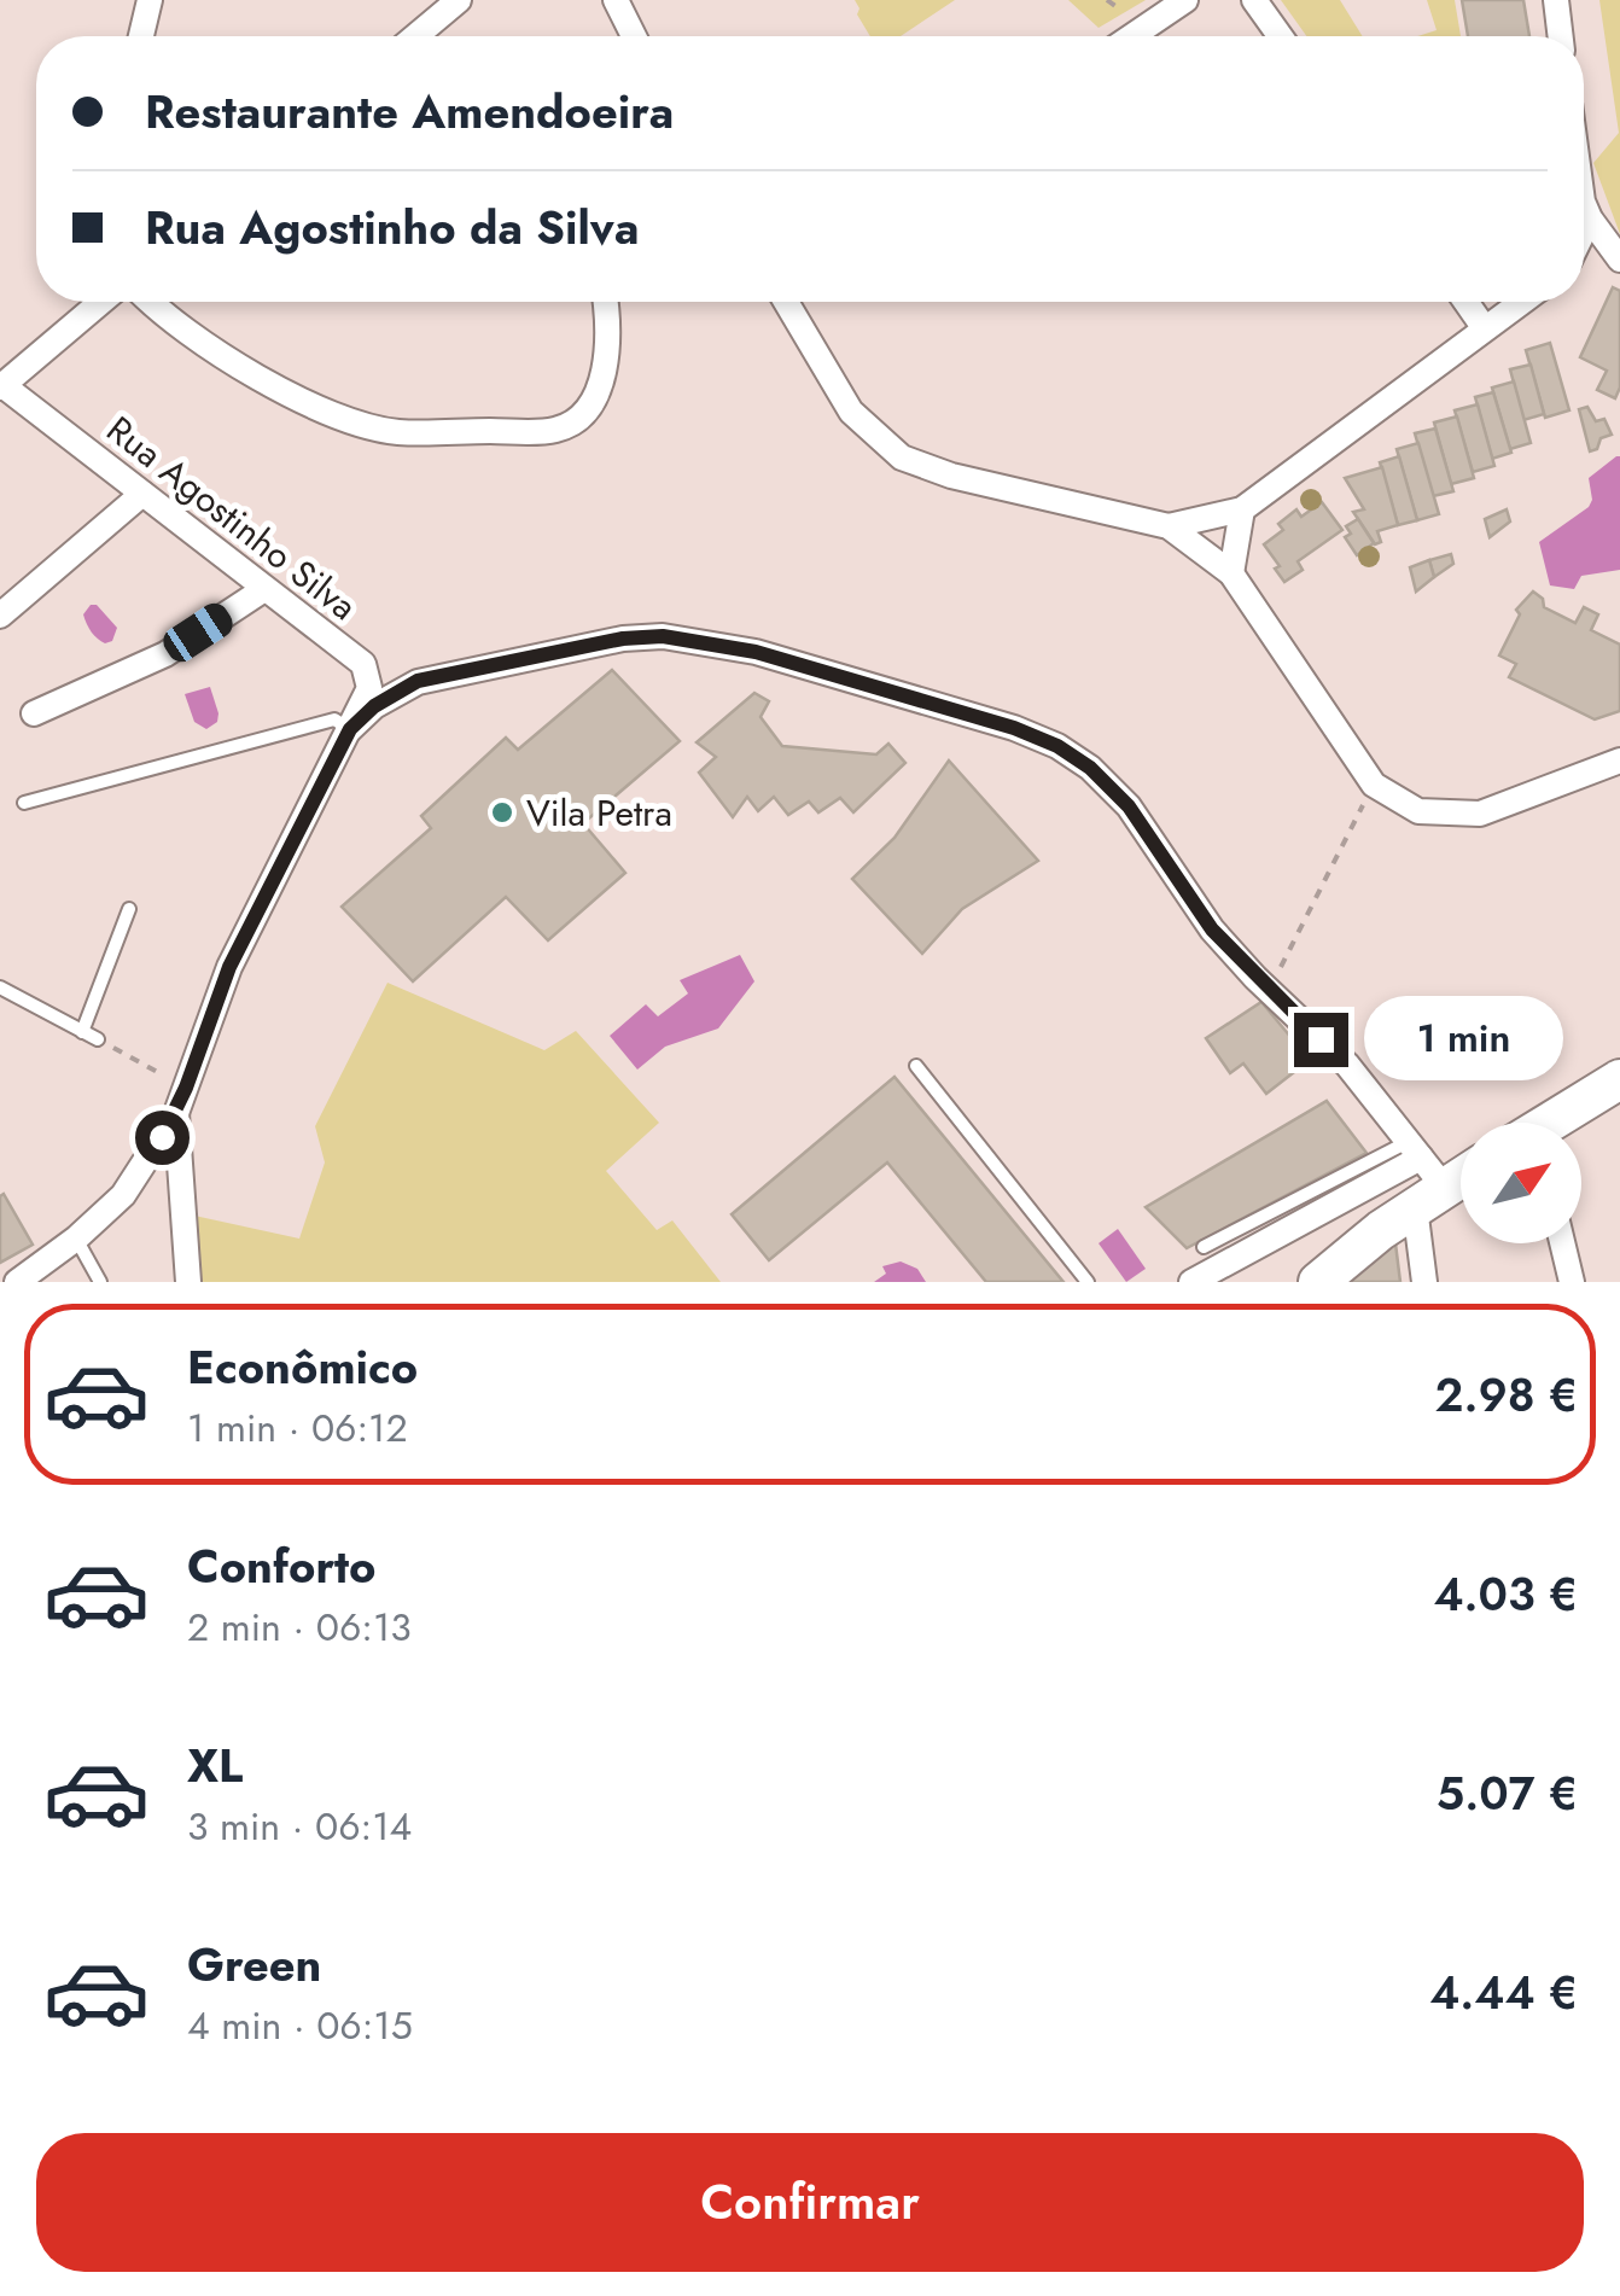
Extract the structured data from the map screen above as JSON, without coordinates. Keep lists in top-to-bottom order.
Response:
{
  "streets": {
    "street": ["Rua Agostinho Silva"]
  },
  "places": ["Vila Petra"],
  "north": "top right",
  "page": {
    "banner": ["Restaurante Amendoeira", "Rua Agostinho da Silva"],
    "bubble": "1 min",
    "list": [
      {
        "name": "Econômico",
        "note": "1 min · 06:12",
        "value": "2.98 €"
      },
      {
        "name": "Conforto",
        "note": "2 min · 06:13",
        "value": "4.03 €"
      },
      {
        "name": "XL",
        "note": "3 min · 06:14",
        "value": "5.07 €"
      },
      {
        "name": "Green",
        "note": "4 min · 06:15",
        "value": "4.44 €"
      }
    ],
    "buttons": "Confirmar"
  }
}
